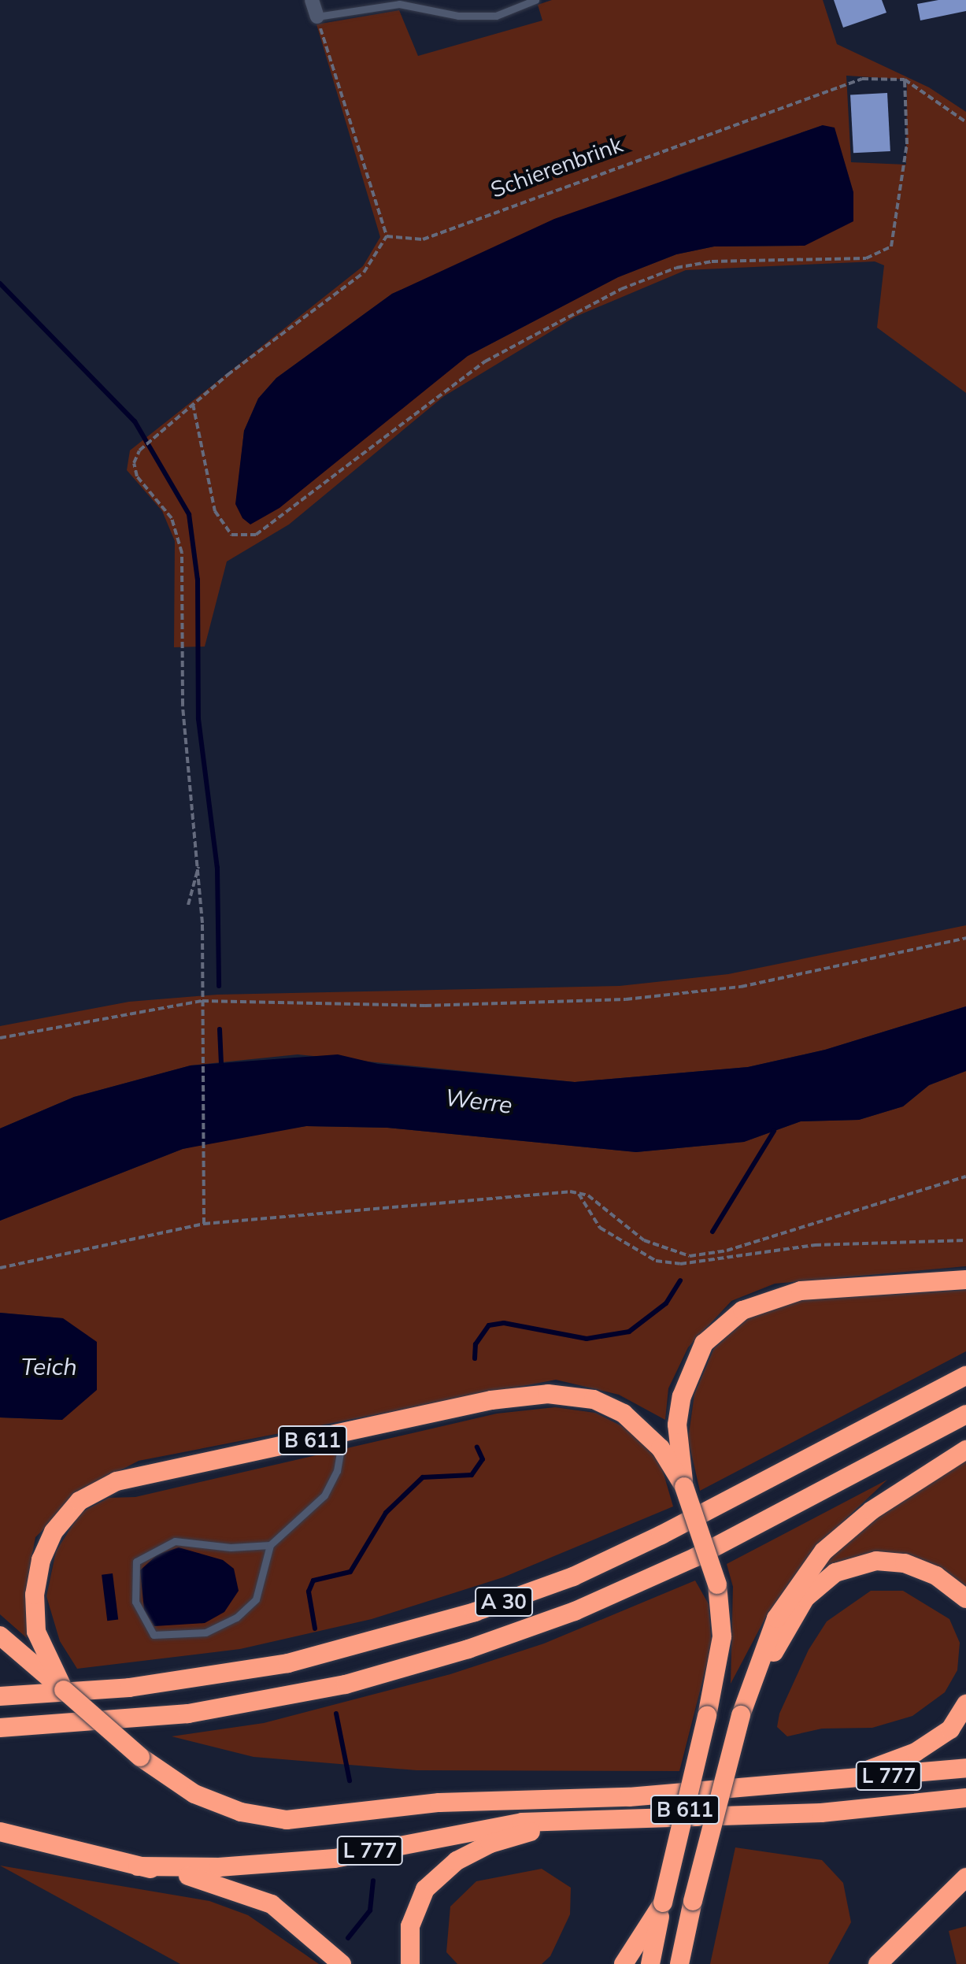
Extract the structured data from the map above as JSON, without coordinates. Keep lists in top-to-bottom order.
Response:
{
  "streets": {
    "highway": ["B 611", "A 30", "L 777"],
    "path": ["Schierenbrink"]
  },
  "crossings": [
    ["B 611", "L 777"]
  ],
  "water": ["Werre", "Teich"]
}
